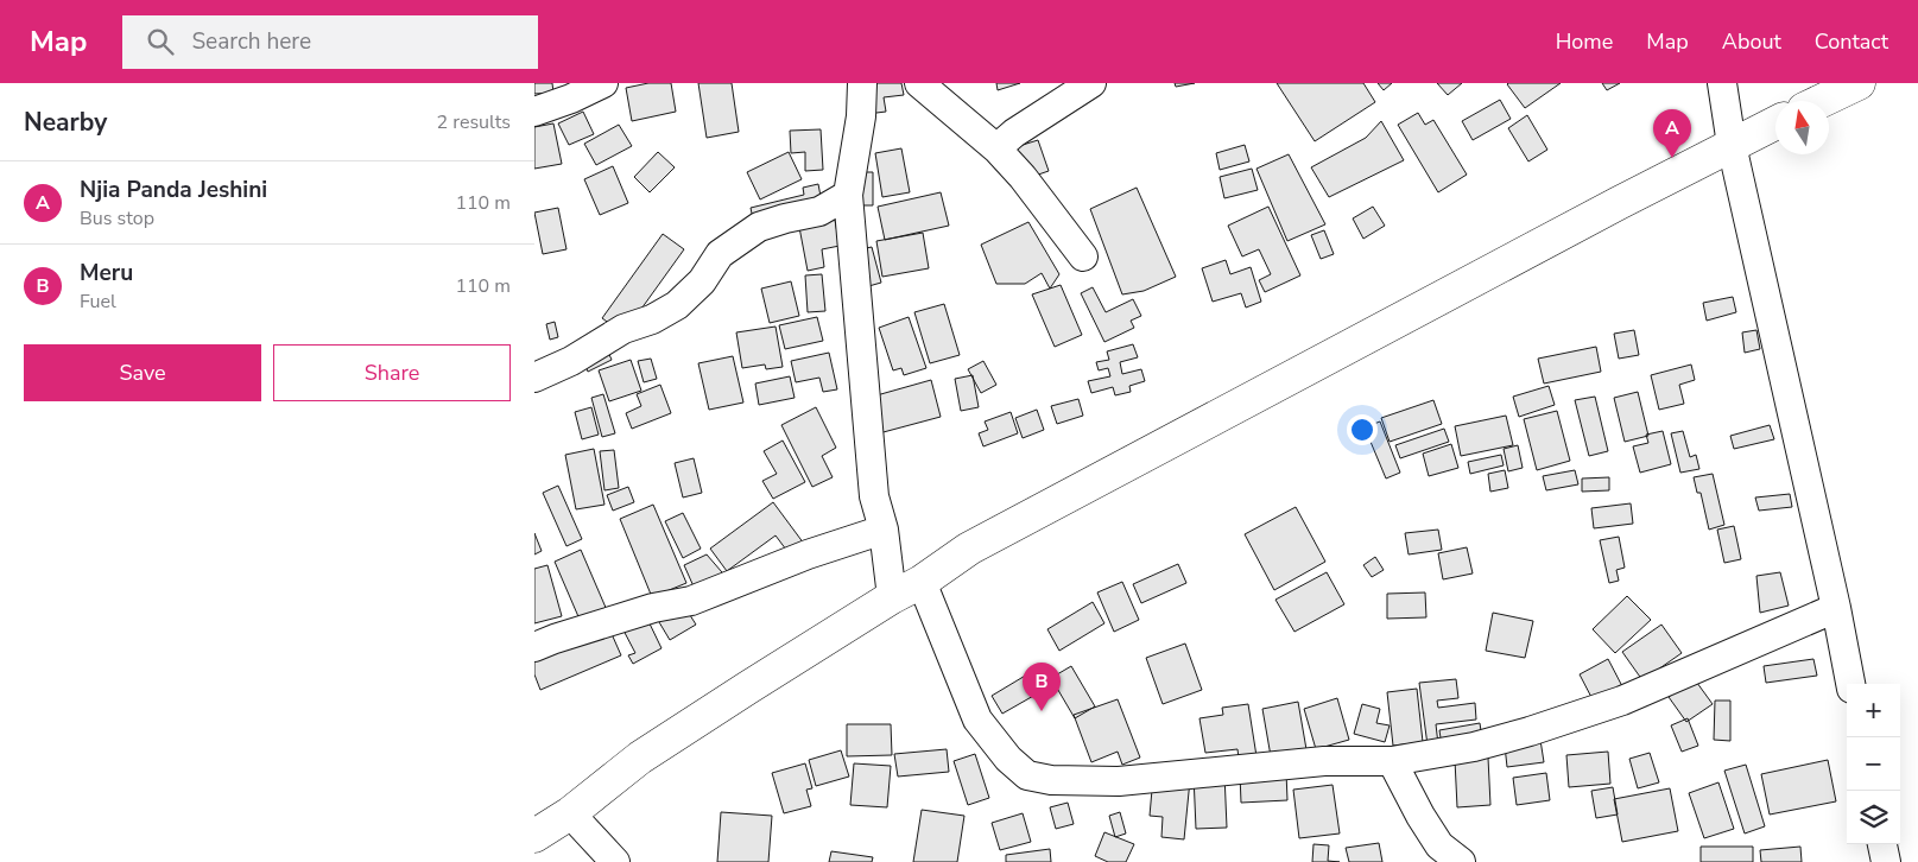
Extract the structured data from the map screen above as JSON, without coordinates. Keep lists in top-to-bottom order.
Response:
{
  "north": "top",
  "page": {
    "header": "Map",
    "search": "Search here",
    "nav": [
      "Home",
      "Map",
      "About",
      "Contact"
    ],
    "heading": ["Nearby", "2 results"],
    "pins": ["A", "B"],
    "list": [
      {
        "mark": "A",
        "name": "Njia Panda Jeshini",
        "note": "Bus stop",
        "value": "110 m"
      },
      {
        "mark": "B",
        "name": "Meru",
        "note": "Fuel",
        "value": "110 m"
      }
    ],
    "buttons": ["Save", "Share"],
    "map_buttons": ["+", "−"]
  }
}
